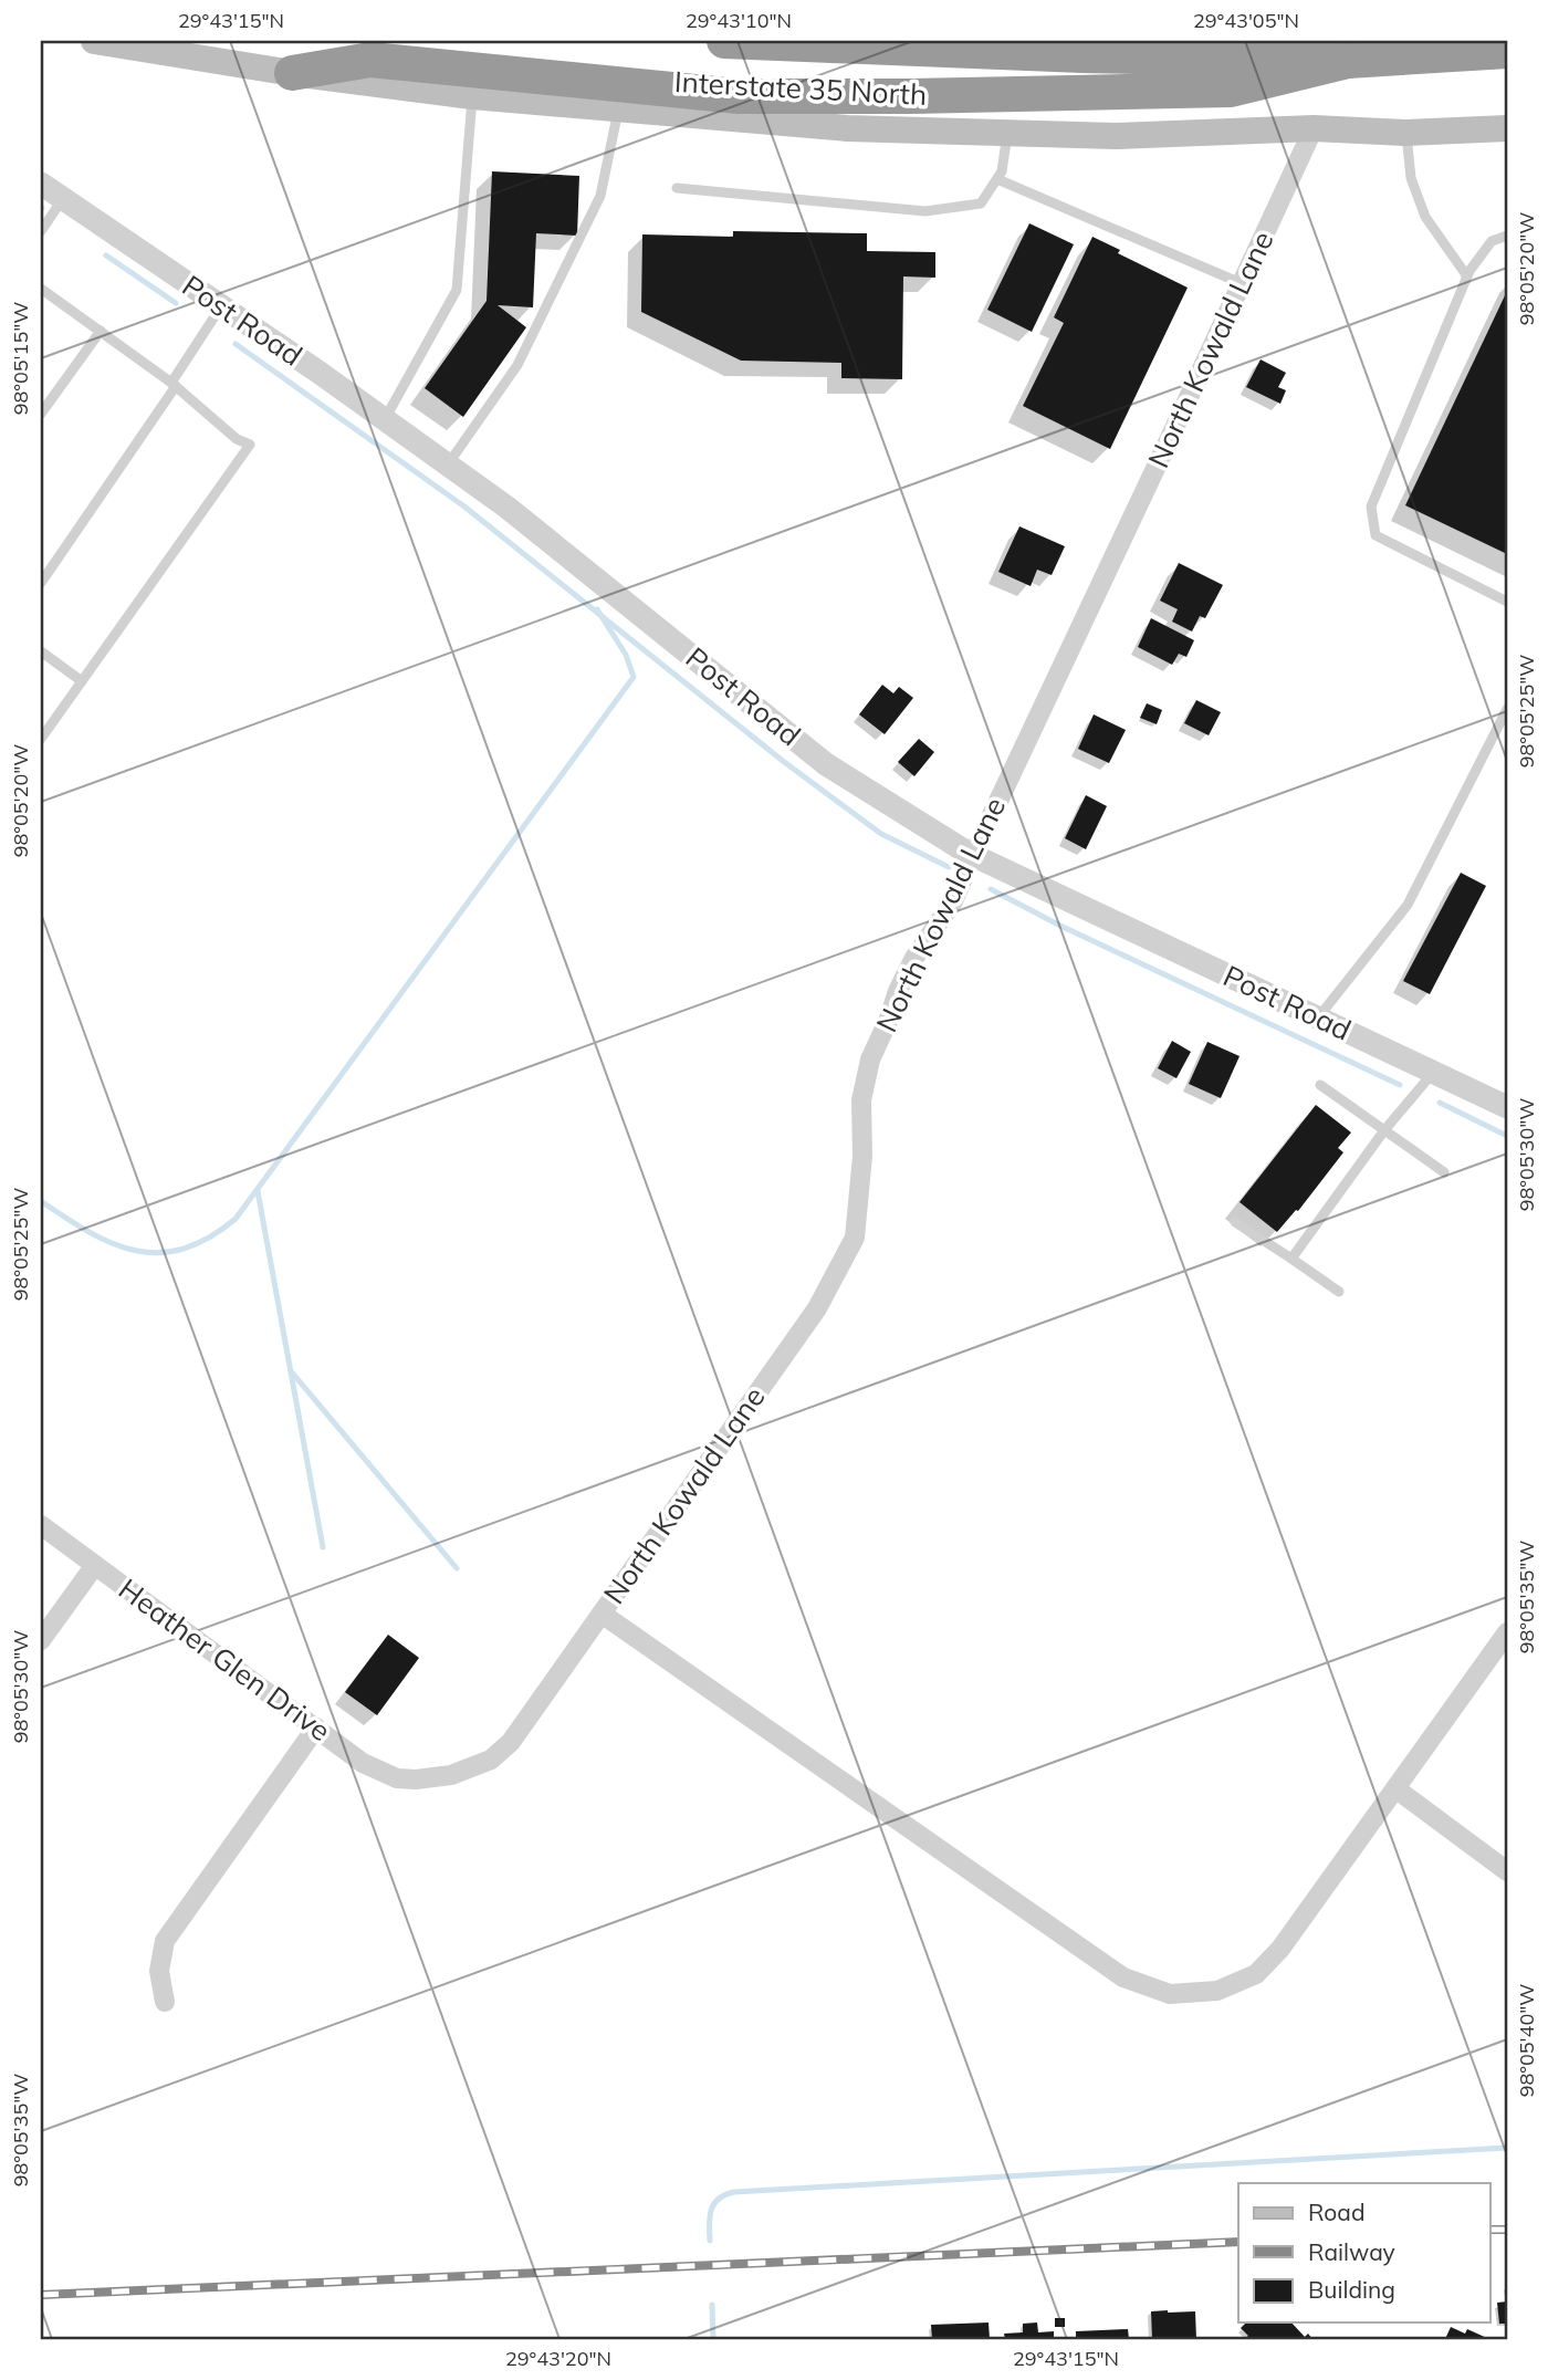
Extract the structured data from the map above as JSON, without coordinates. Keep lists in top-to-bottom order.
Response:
{
  "streets": {
    "main road": ["Interstate 35 North"],
    "street": ["Post Road", "North Kowald Lane", "Heather Glen Drive"]
  },
  "crossings": [
    ["Interstate 35 North", "North Kowald Lane"],
    ["Post Road", "North Kowald Lane"],
    ["North Kowald Lane", "Heather Glen Drive"]
  ],
  "legend": ["Road", "Railway", "Building"],
  "coordinates": [
    "29°43'15\"N",
    "29°43'10\"N",
    "29°43'05\"N",
    "98°05'20\"W",
    "98°05'15\"W",
    "98°05'25\"W",
    "98°05'30\"W",
    "98°05'35\"W",
    "98°05'40\"W",
    "29°43'20\"N"
  ]
}
